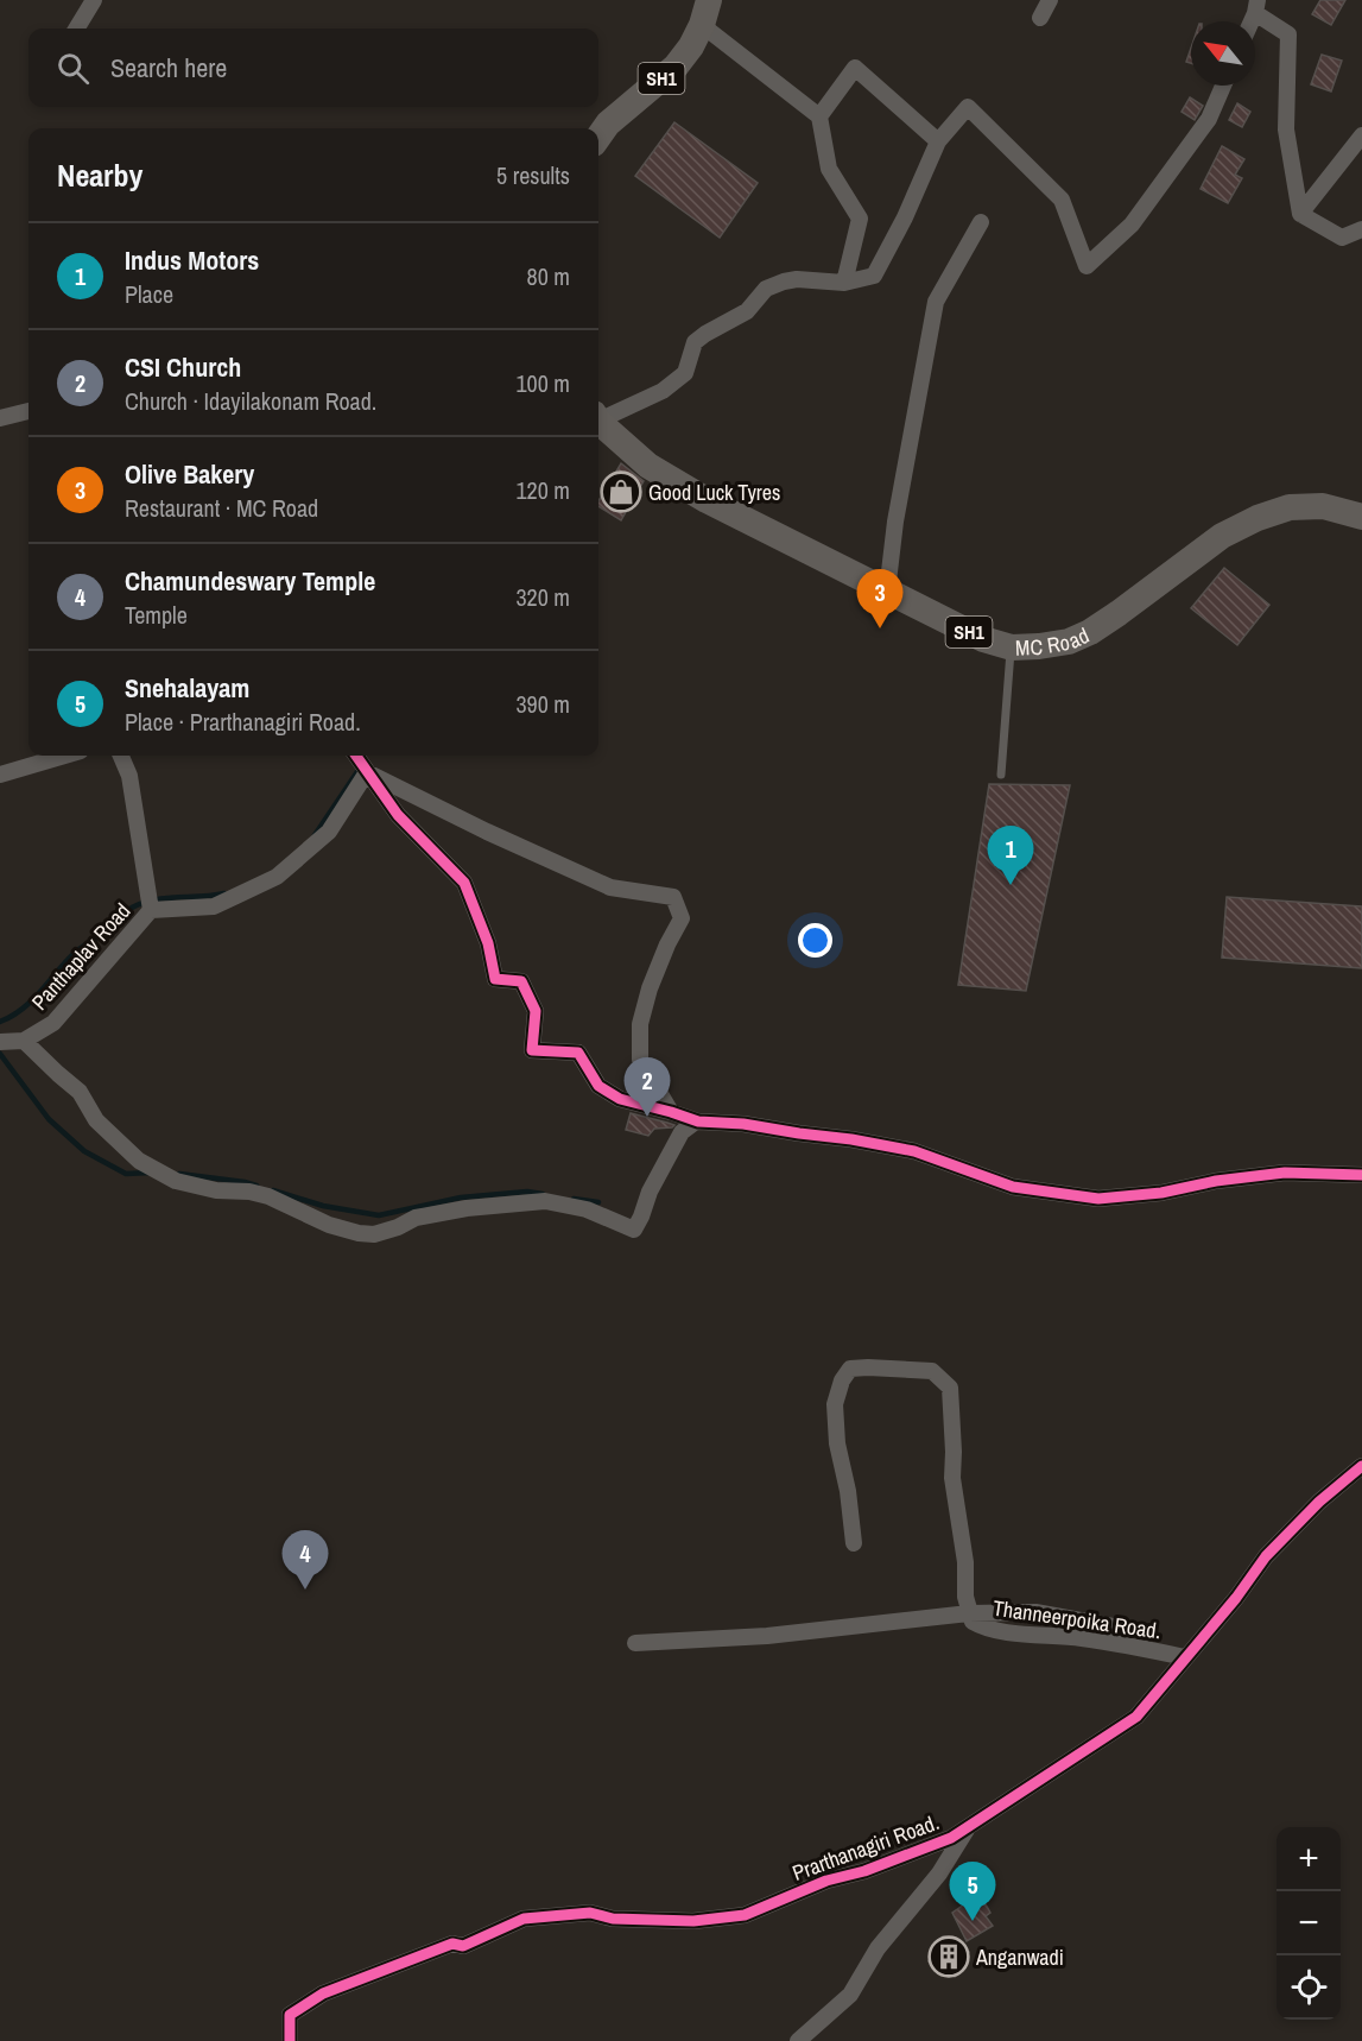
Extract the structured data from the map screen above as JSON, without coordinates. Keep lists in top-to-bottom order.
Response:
{
  "streets": {
    "main road": ["SH1", "MC Road"],
    "street": ["Panthaplav Road", "Thanneerpoika Road.", "Prarthanagiri Road."]
  },
  "crossings": [
    ["Thanneerpoika Road.", "Prarthanagiri Road."]
  ],
  "places": {
    "shop": ["Good Luck Tyres"],
    "building": ["Anganwadi"]
  },
  "north": "top left",
  "page": {
    "search": "Search here",
    "heading": ["Nearby", "5 results"],
    "list": [
      {
        "mark": "1",
        "name": "Indus Motors",
        "note": "Place",
        "value": "80 m"
      },
      {
        "mark": "2",
        "name": "CSI Church",
        "note": "Church · Idayilakonam Road.",
        "value": "100 m"
      },
      {
        "mark": "3",
        "name": "Olive Bakery",
        "note": "Restaurant · MC Road",
        "value": "120 m"
      },
      {
        "mark": "4",
        "name": "Chamundeswary Temple",
        "note": "Temple",
        "value": "320 m"
      },
      {
        "mark": "5",
        "name": "Snehalayam",
        "note": "Place · Prarthanagiri Road.",
        "value": "390 m"
      }
    ],
    "pins": [
      "3",
      "1",
      "2",
      "4",
      "5"
    ],
    "map_buttons": ["+", "−"]
  }
}
